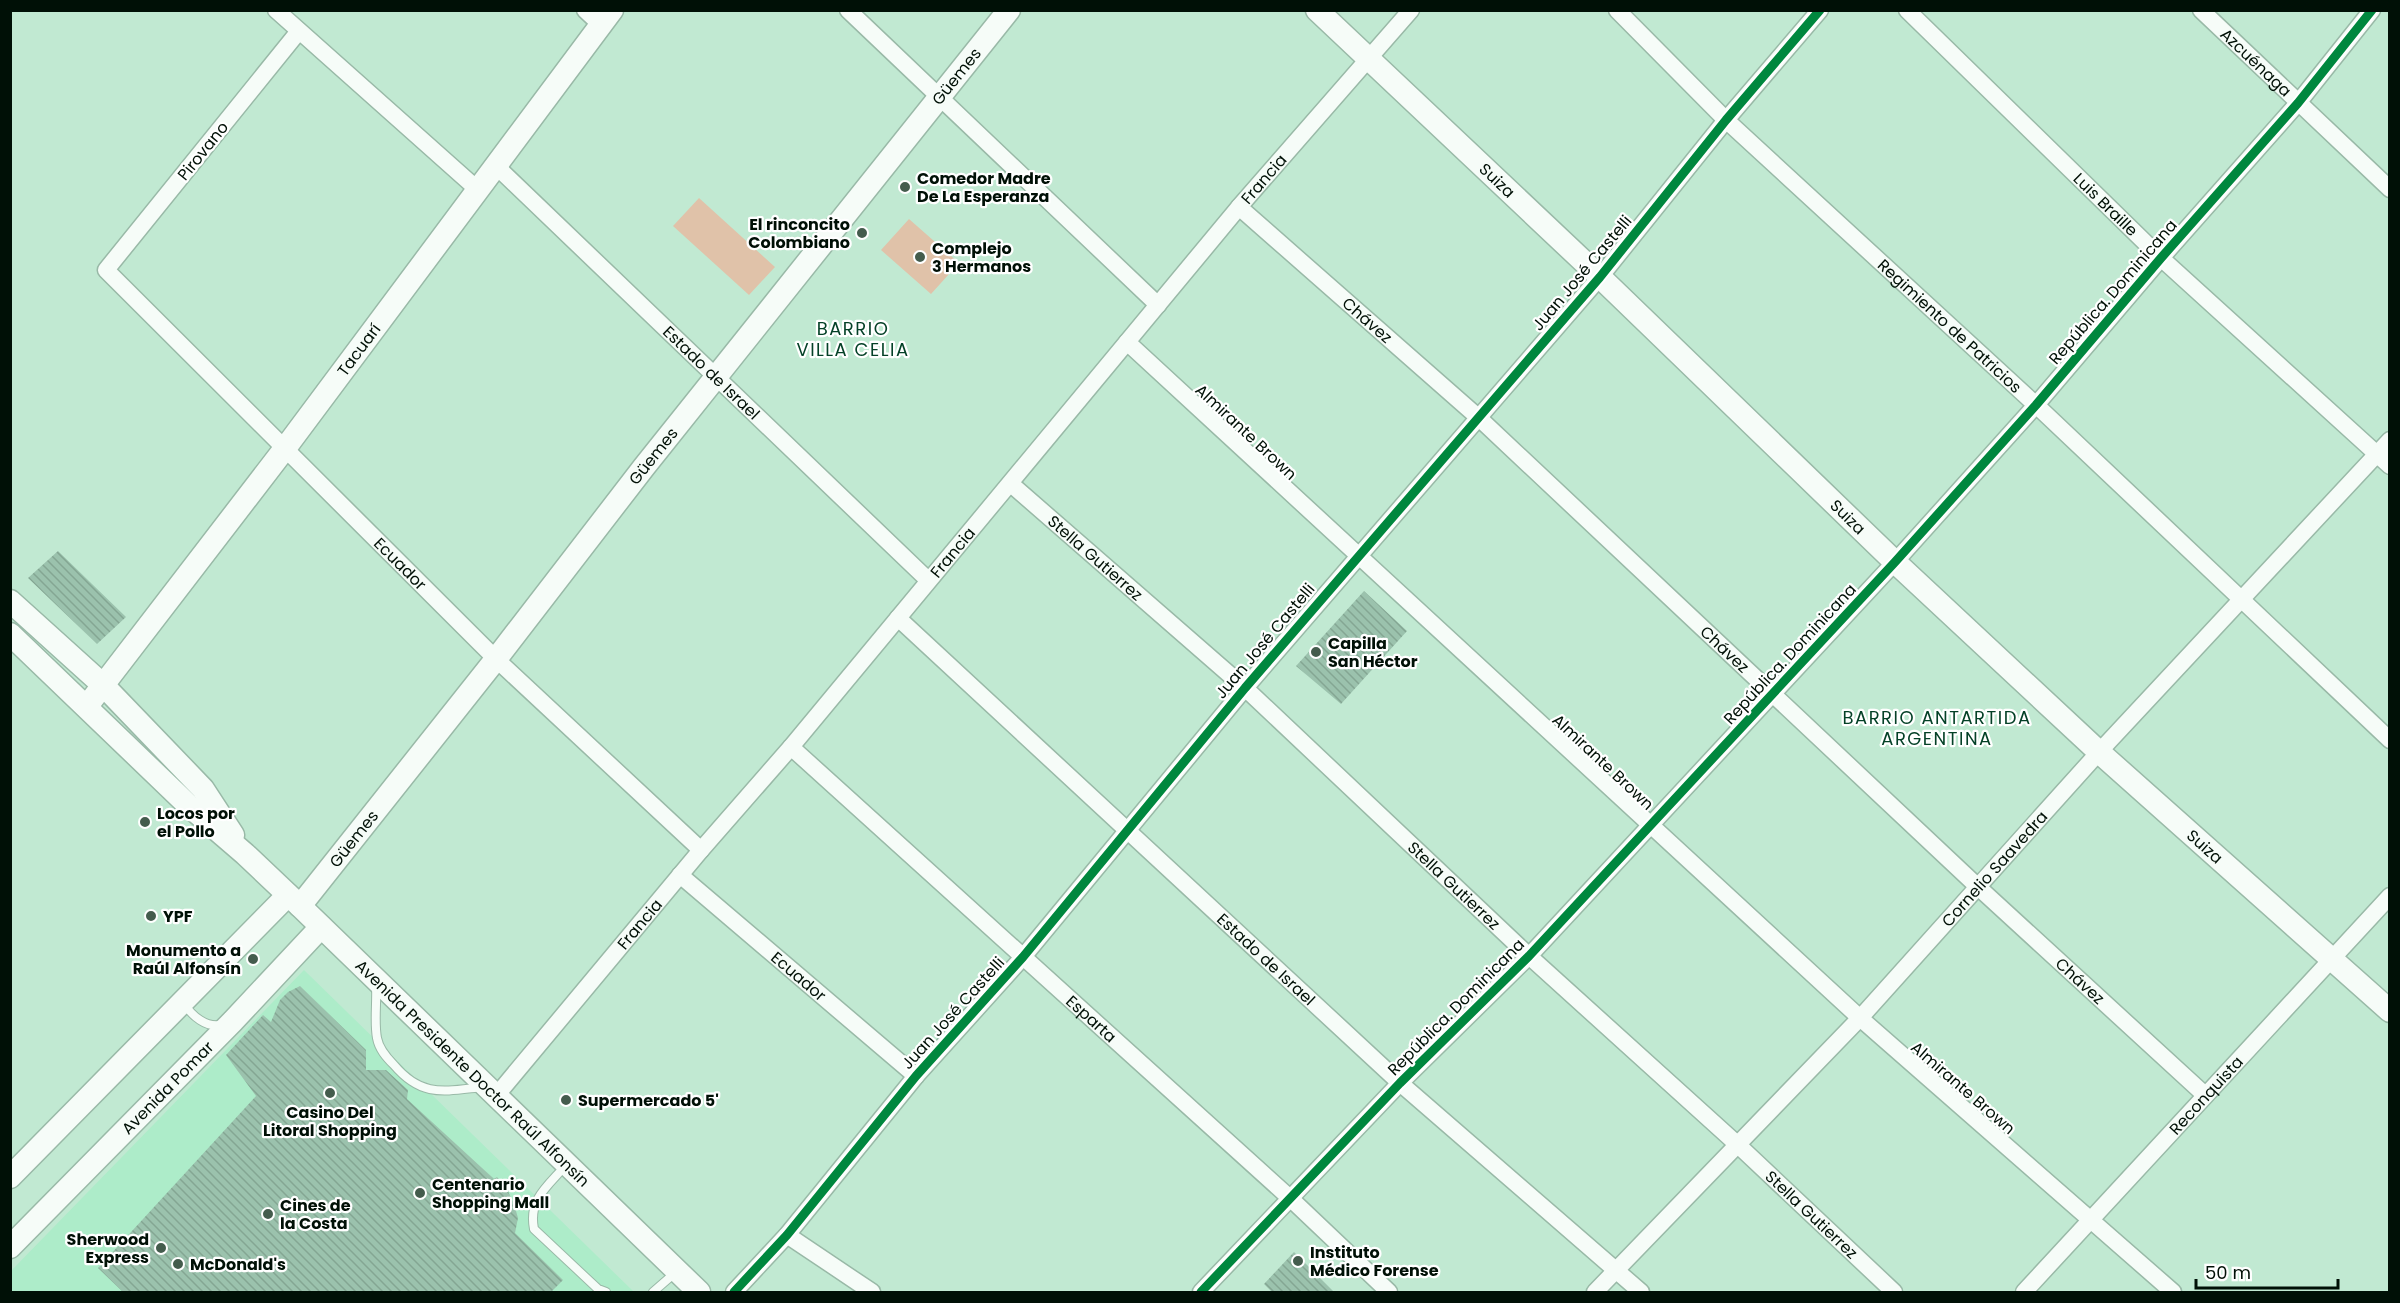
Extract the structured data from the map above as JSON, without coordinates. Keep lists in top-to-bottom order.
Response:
{
  "streets": {
    "street": [
      "Azcuénaga",
      "Güemes",
      "Pirovano",
      "Francia",
      "Suiza",
      "Luis Braille",
      "Juan José Castelli",
      "República. Dominicana",
      "Chávez",
      "Regimiento de Patricios",
      "Tacuarí",
      "Estado de Israel",
      "Almirante Brown",
      "Stella Gutierrez",
      "Ecuador",
      "Cornelio Saavedra",
      "Esparta",
      "Avenida Presidente Doctor Raúl Alfonsín",
      "Avenida Pomar",
      "Reconquista"
    ]
  },
  "crossings": [
    ["Azcuénaga", "República. Dominicana"],
    ["Güemes", "Estado de Israel"],
    ["Güemes", "Ecuador"],
    ["Güemes", "Avenida Presidente Doctor Raúl Alfonsín"],
    ["Pirovano", "Ecuador"],
    ["Francia", "Suiza"],
    ["Francia", "Chávez"],
    ["Francia", "Estado de Israel"],
    ["Francia", "Almirante Brown"],
    ["Francia", "Stella Gutierrez"],
    ["Francia", "Ecuador"],
    ["Francia", "Esparta"],
    ["Francia", "Avenida Presidente Doctor Raúl Alfonsín"],
    ["Suiza", "Juan José Castelli"],
    ["Suiza", "República. Dominicana"],
    ["Suiza", "Cornelio Saavedra"],
    ["Suiza", "Reconquista"],
    ["Luis Braille", "República. Dominicana"],
    ["Luis Braille", "Cornelio Saavedra"],
    ["Juan José Castelli", "Chávez"],
    ["Juan José Castelli", "Regimiento de Patricios"],
    ["Juan José Castelli", "Estado de Israel"],
    ["Juan José Castelli", "Almirante Brown"],
    ["Juan José Castelli", "Stella Gutierrez"],
    ["Juan José Castelli", "Ecuador"],
    ["Juan José Castelli", "Esparta"],
    ["República. Dominicana", "Chávez"],
    ["República. Dominicana", "Regimiento de Patricios"],
    ["República. Dominicana", "Estado de Israel"],
    ["República. Dominicana", "Almirante Brown"],
    ["República. Dominicana", "Stella Gutierrez"],
    ["República. Dominicana", "Esparta"],
    ["Chávez", "Cornelio Saavedra"],
    ["Chávez", "Reconquista"],
    ["Regimiento de Patricios", "Cornelio Saavedra"],
    ["Tacuarí", "Estado de Israel"],
    ["Tacuarí", "Ecuador"],
    ["Tacuarí", "Avenida Presidente Doctor Raúl Alfonsín"],
    ["Estado de Israel", "Cornelio Saavedra"],
    ["Almirante Brown", "Cornelio Saavedra"],
    ["Almirante Brown", "Reconquista"],
    ["Stella Gutierrez", "Cornelio Saavedra"],
    ["Avenida Presidente Doctor Raúl Alfonsín", "Avenida Pomar"]
  ],
  "districts": ["BARRIO VILLA CELIA", "BARRIO ANTARTIDA ARGENTINA"],
  "places": [
    "Comedor Madre De La Esperanza",
    "El rinconcito Colombiano",
    "Complejo 3 Hermanos",
    "Capilla San Héctor",
    "Locos por el Pollo",
    "YPF",
    "Monumento a Raúl Alfonsín",
    "Casino Del Litoral Shopping",
    "Supermercado 5'",
    "Centenario Shopping Mall",
    "Cines de la Costa",
    "Sherwood Express",
    "Instituto Médico Forense",
    "McDonald's"
  ],
  "scale_bar": "50 m"
}
